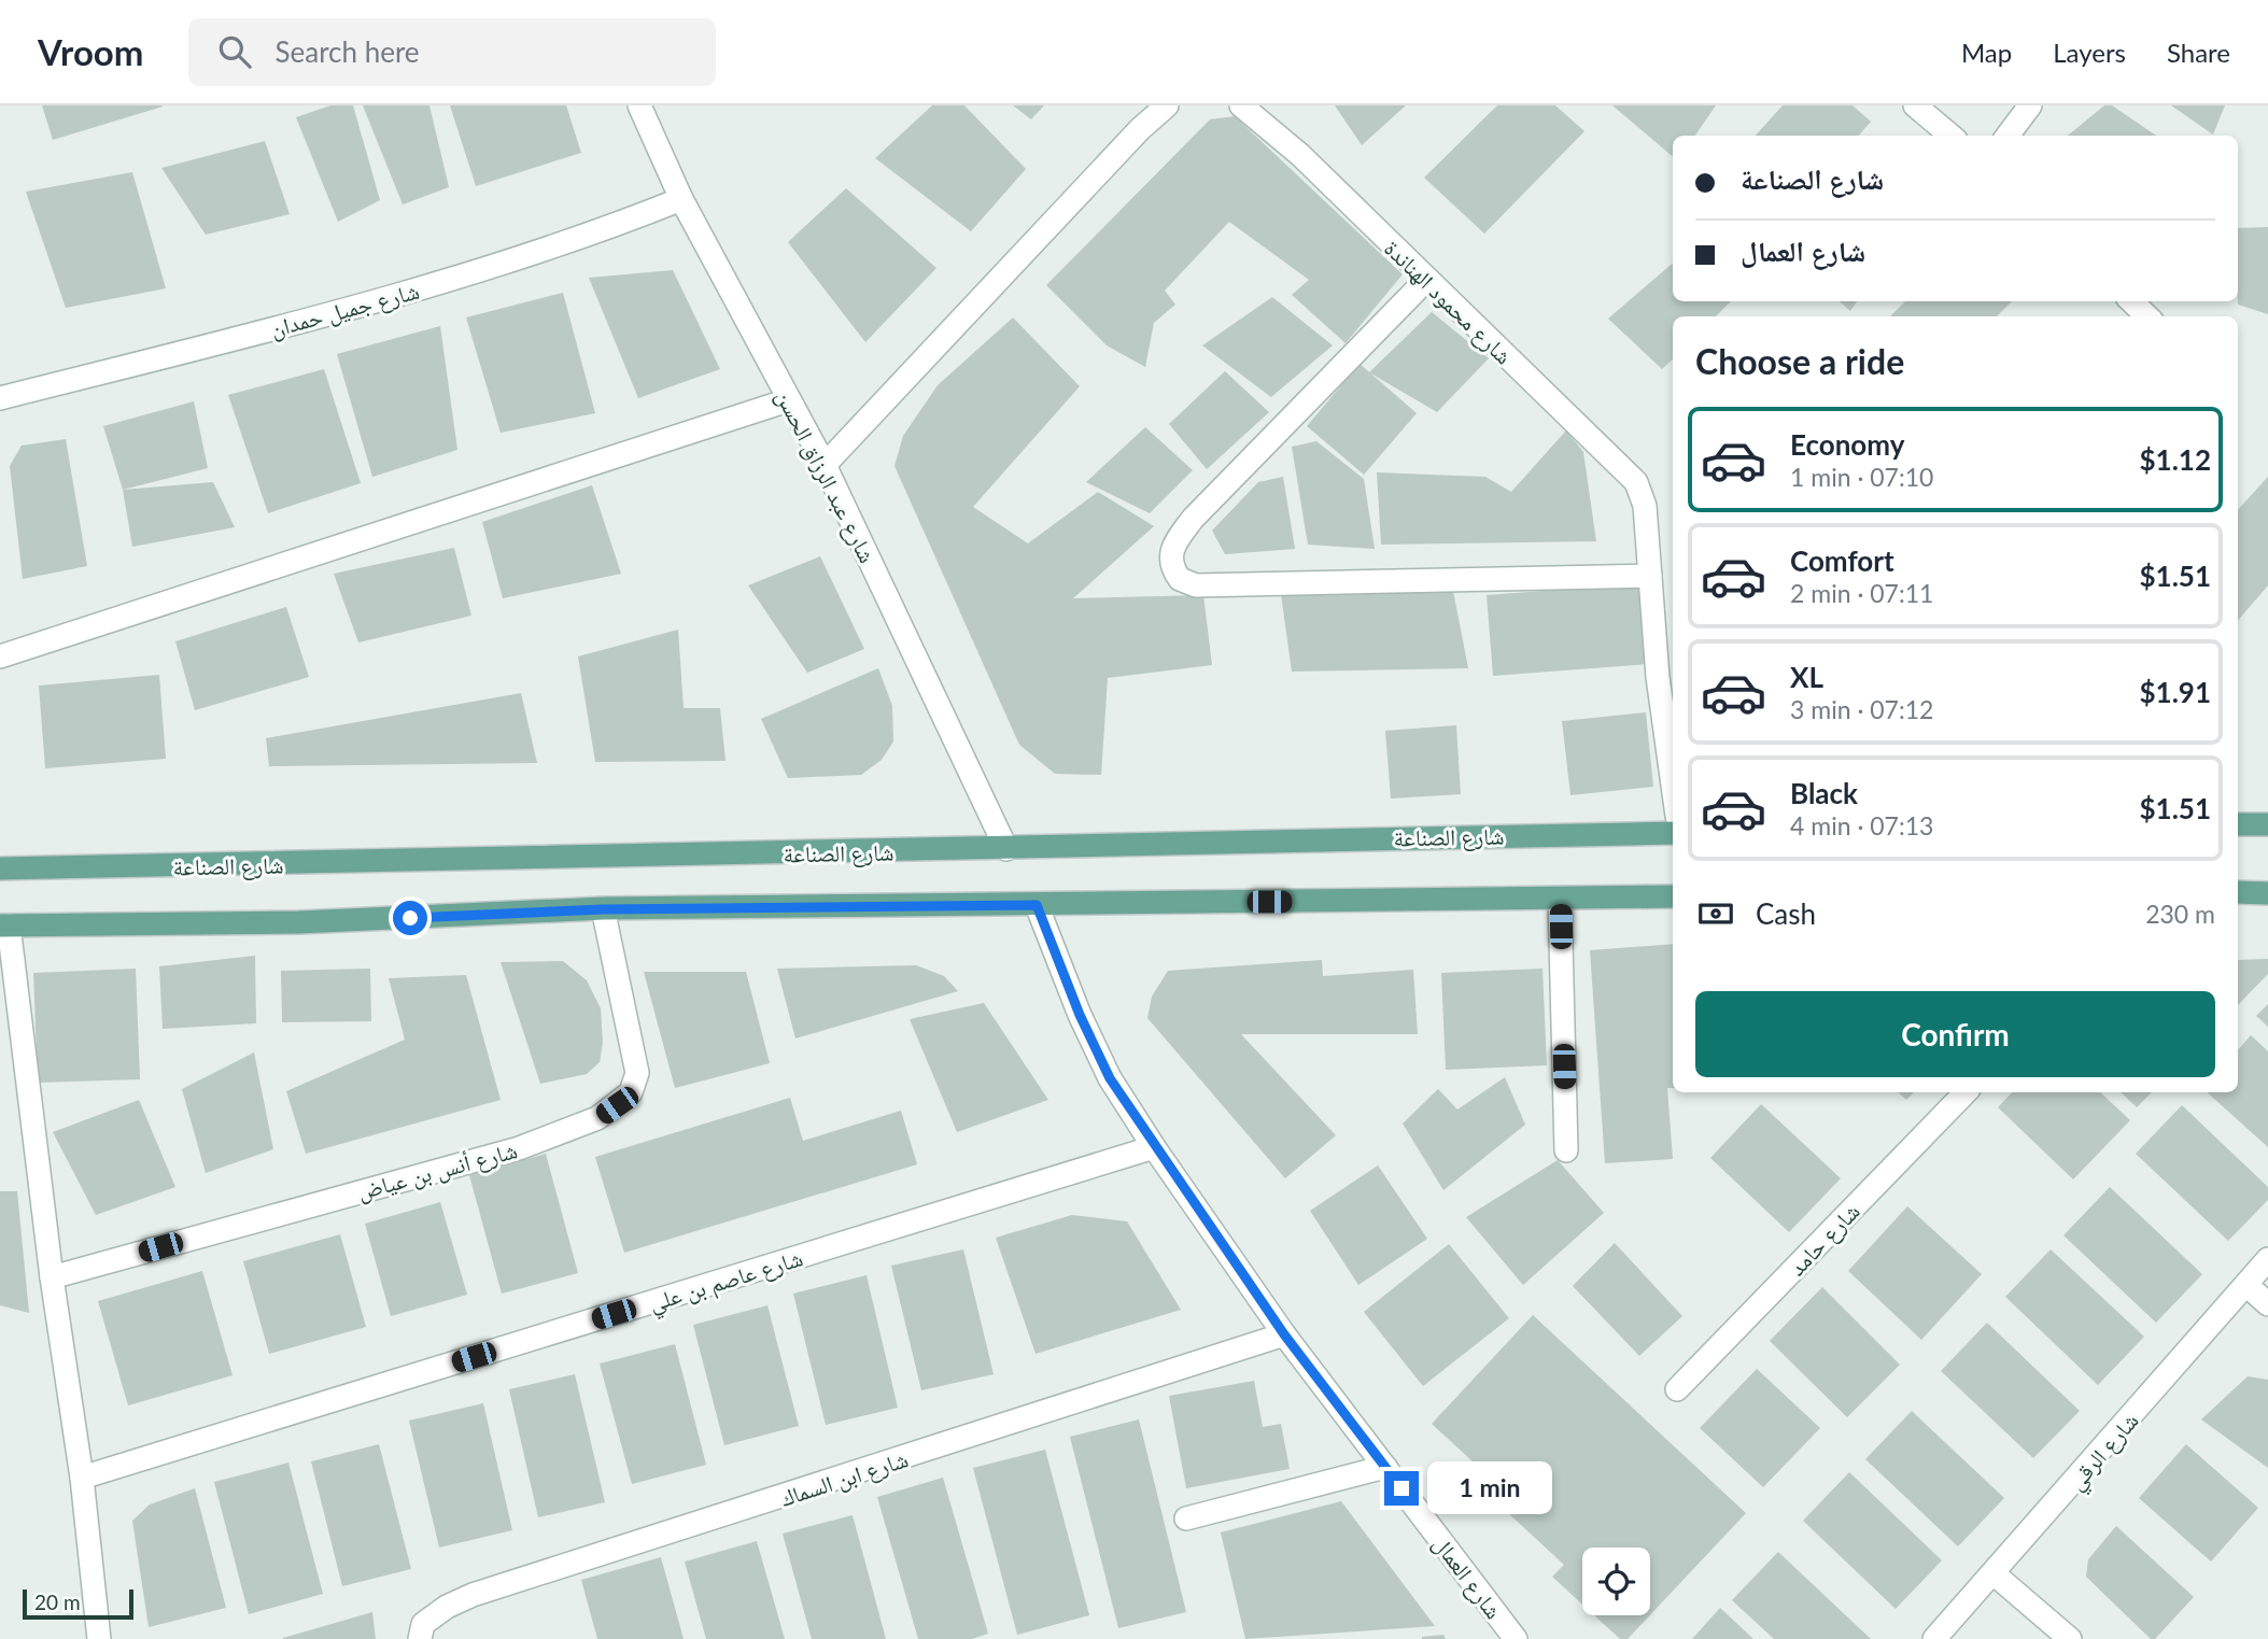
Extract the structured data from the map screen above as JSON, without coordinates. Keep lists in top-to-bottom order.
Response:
{
  "streets": {
    "main road": ["شارع الصناعة"],
    "street": [
      "شارع محمود الهناندة",
      "شارع جميل حمدان",
      "شارع عبد الرزاق الحسن",
      "شارع أنس بن عياض",
      "شارع حامد",
      "شارع عاصم بن علي",
      "شارع الرقي",
      "شارع ابن السماك",
      "شارع العمال"
    ]
  },
  "crossings": [
    ["شارع جميل حمدان", "شارع عبد الرزاق الحسن"],
    ["شارع عبد الرزاق الحسن", "شارع الصناعة"],
    ["شارع عاصم بن علي", "شارع العمال"],
    ["شارع ابن السماك", "شارع العمال"]
  ],
  "scale_bar": "20 m",
  "page": {
    "header": "Vroom",
    "search": "Search here",
    "nav": ["Map", "Layers", "Share"],
    "banner": ["شارع الصناعة", "شارع العمال"],
    "heading": "Choose a ride",
    "list": [
      {
        "name": "Economy",
        "note": "1 min · 07:10",
        "value": "$1.12"
      },
      {
        "name": "Comfort",
        "note": "2 min · 07:11",
        "value": "$1.51"
      },
      {
        "name": "XL",
        "note": "3 min · 07:12",
        "value": "$1.91"
      },
      {
        "name": "Black",
        "note": "4 min · 07:13",
        "value": "$1.51"
      }
    ],
    "pay": ["Cash", "230 m"],
    "buttons": "Confirm",
    "bubble": "1 min",
    "scale": "20 m"
  }
}
